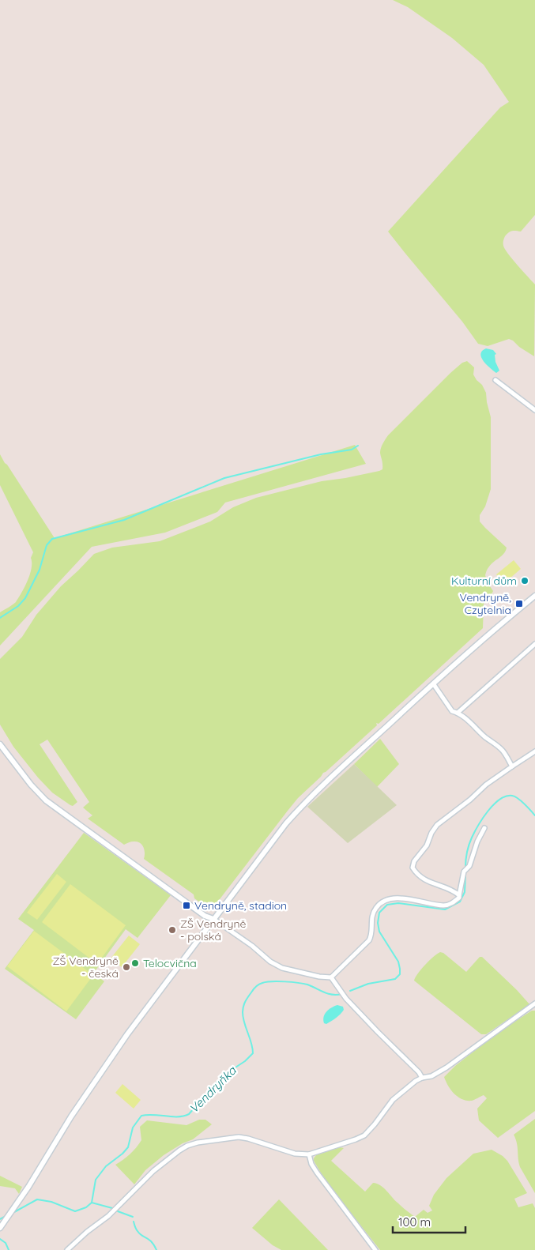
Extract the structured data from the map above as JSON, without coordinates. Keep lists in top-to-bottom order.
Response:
{
  "water": ["Vendryňka"],
  "places": {
    "other": [
      "Kulturní dům",
      "ZŠ Vendryně - polská",
      "Telocvična",
      "ZŠ Vendryně - česká"
    ],
    "transit": ["Vendryně, Czytelnia", "Vendryně, stadion"]
  },
  "scale_bar": "100 m"
}
